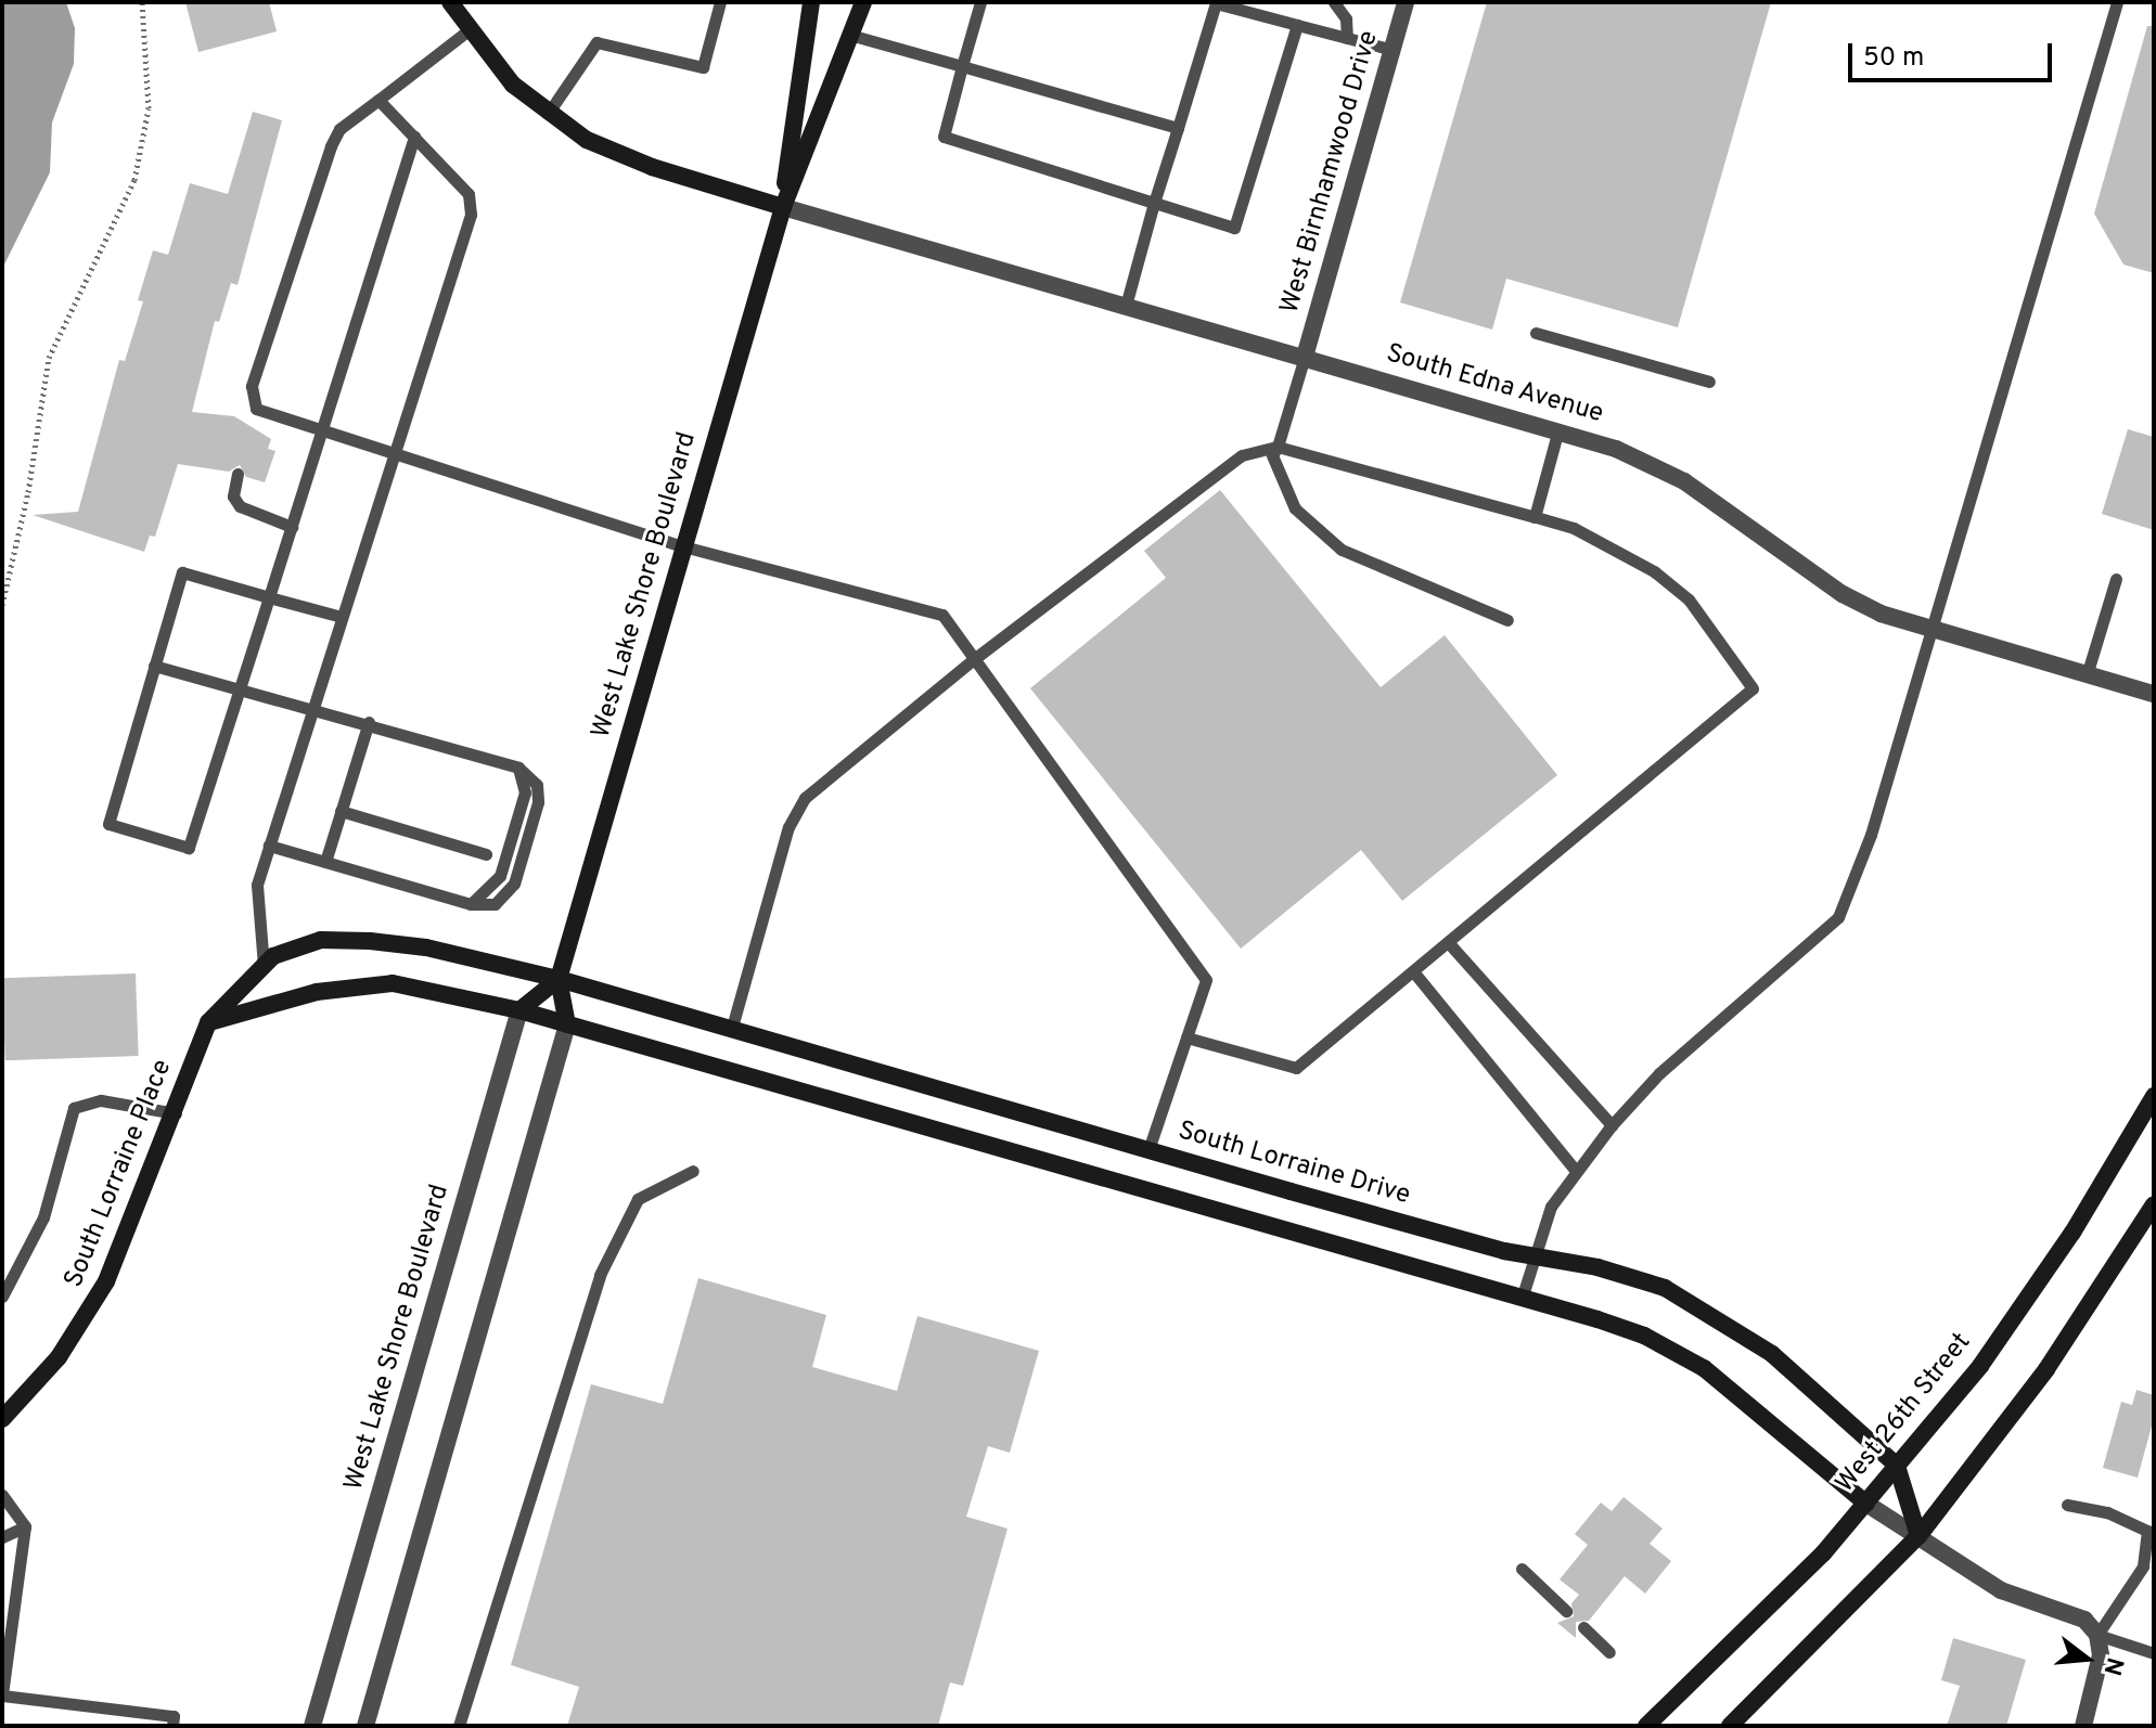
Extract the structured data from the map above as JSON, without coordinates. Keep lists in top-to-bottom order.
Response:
{
  "streets": {
    "street": [
      "West Birnhamwood Drive",
      "South Edna Avenue",
      "West Lake Shore Boulevard",
      "South Lorraine Drive",
      "South Lorraine Place",
      "West 26th Street"
    ]
  },
  "crossings": [
    ["West Birnhamwood Drive", "South Edna Avenue"],
    ["South Edna Avenue", "West Lake Shore Boulevard"],
    ["West Lake Shore Boulevard", "South Lorraine Drive"],
    ["West Lake Shore Boulevard", "South Lorraine Place"],
    ["South Lorraine Drive", "South Lorraine Place"],
    ["South Lorraine Drive", "West 26th Street"]
  ],
  "scale_bar": "50 m",
  "north": "right"
}
